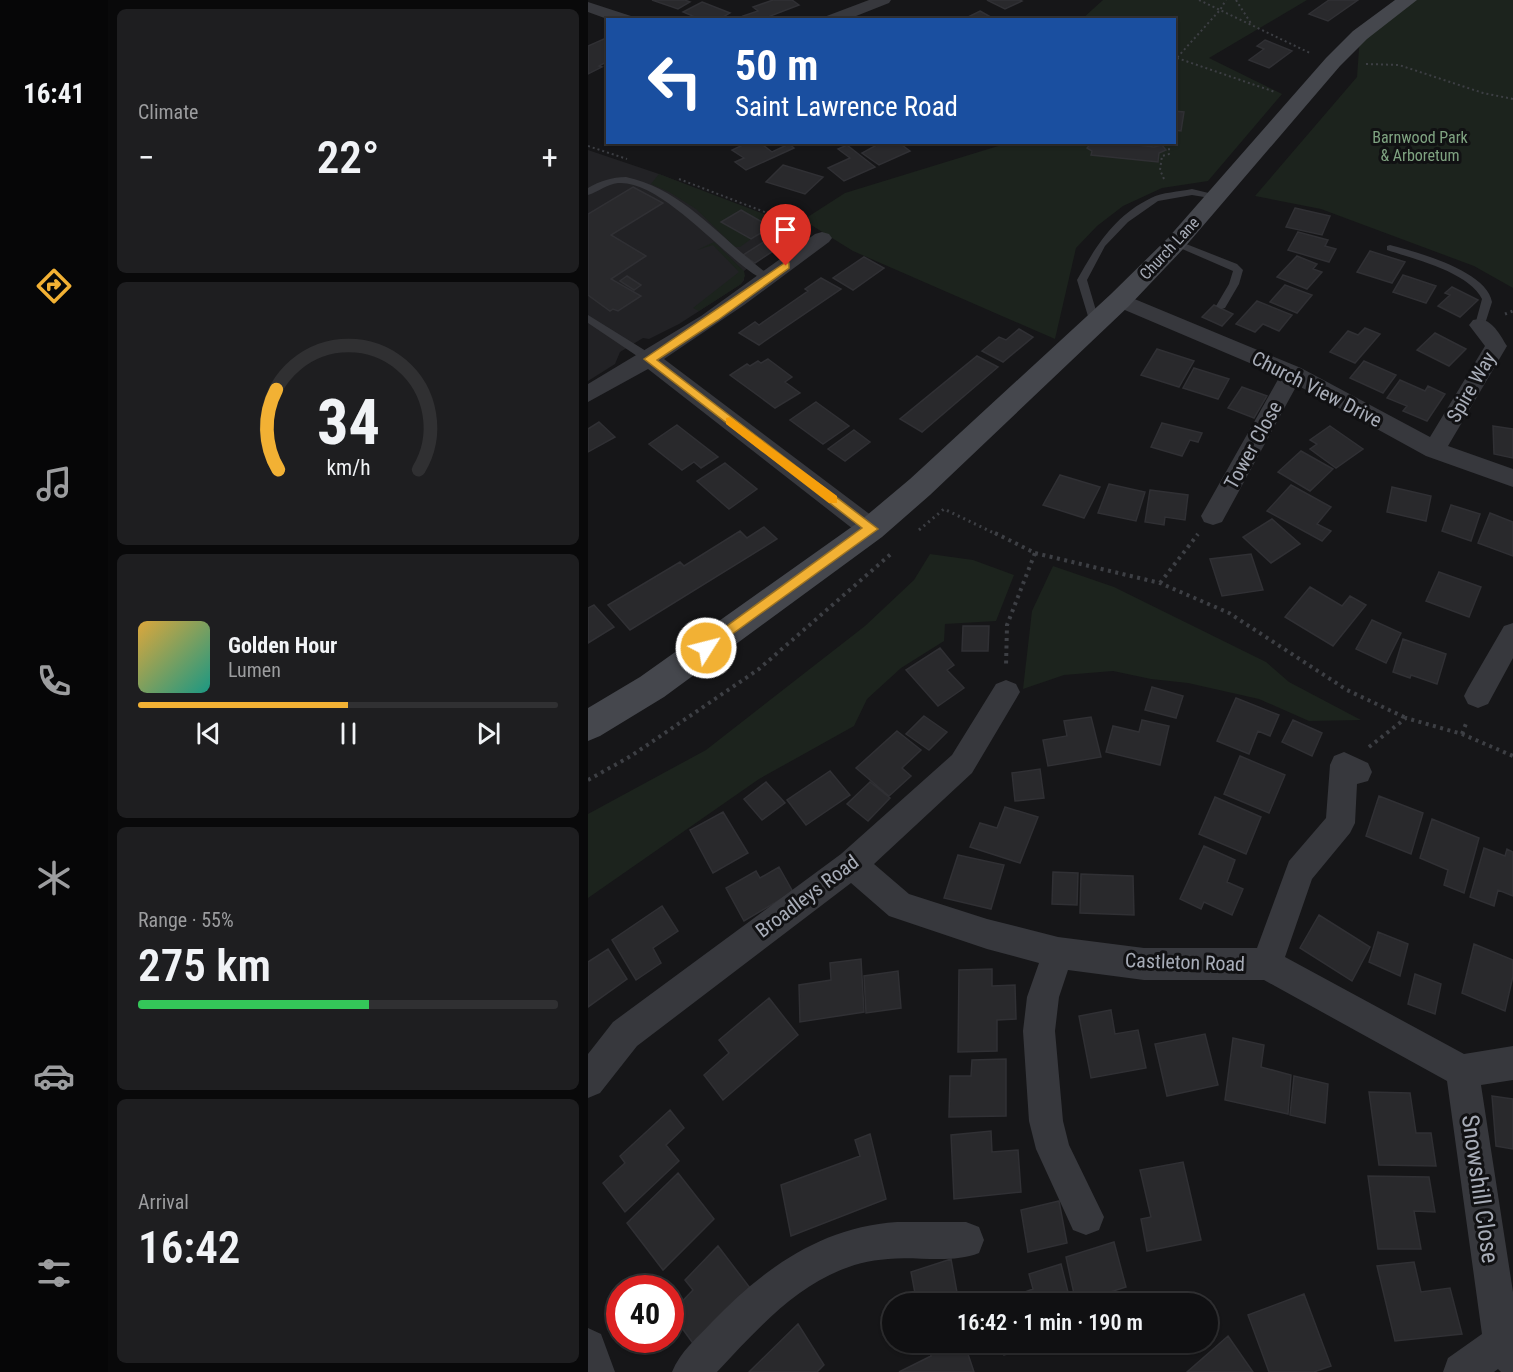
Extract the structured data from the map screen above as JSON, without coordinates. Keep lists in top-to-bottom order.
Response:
{
  "streets": {
    "street": [
      "Church Lane",
      "Spire Way",
      "Church View Drive",
      "Tower Close",
      "Broadleys Road",
      "Castleton Road",
      "Snowshill Close"
    ]
  },
  "crossings": [
    ["Church Lane", "Church View Drive"],
    ["Spire Way", "Church View Drive"],
    ["Church View Drive", "Tower Close"],
    ["Broadleys Road", "Castleton Road"],
    ["Castleton Road", "Snowshill Close"]
  ],
  "parks": ["Barnwood Park & Arboretum"],
  "page": {
    "tabs": "16:41",
    "tile": [
      "Climate",
      ["Range · 55%", "275 km"],
      ["Arrival", "16:42"]
    ],
    "turn": ["50 m", "Saint Lawrence Road"],
    "heat": ["−", "22°", "+"],
    "song": ["Golden Hour", "Lumen"],
    "limit": "40",
    "trip": "16:42 · 1 min · 190 m",
    "gauge": ["34", "km/h"]
  }
}
